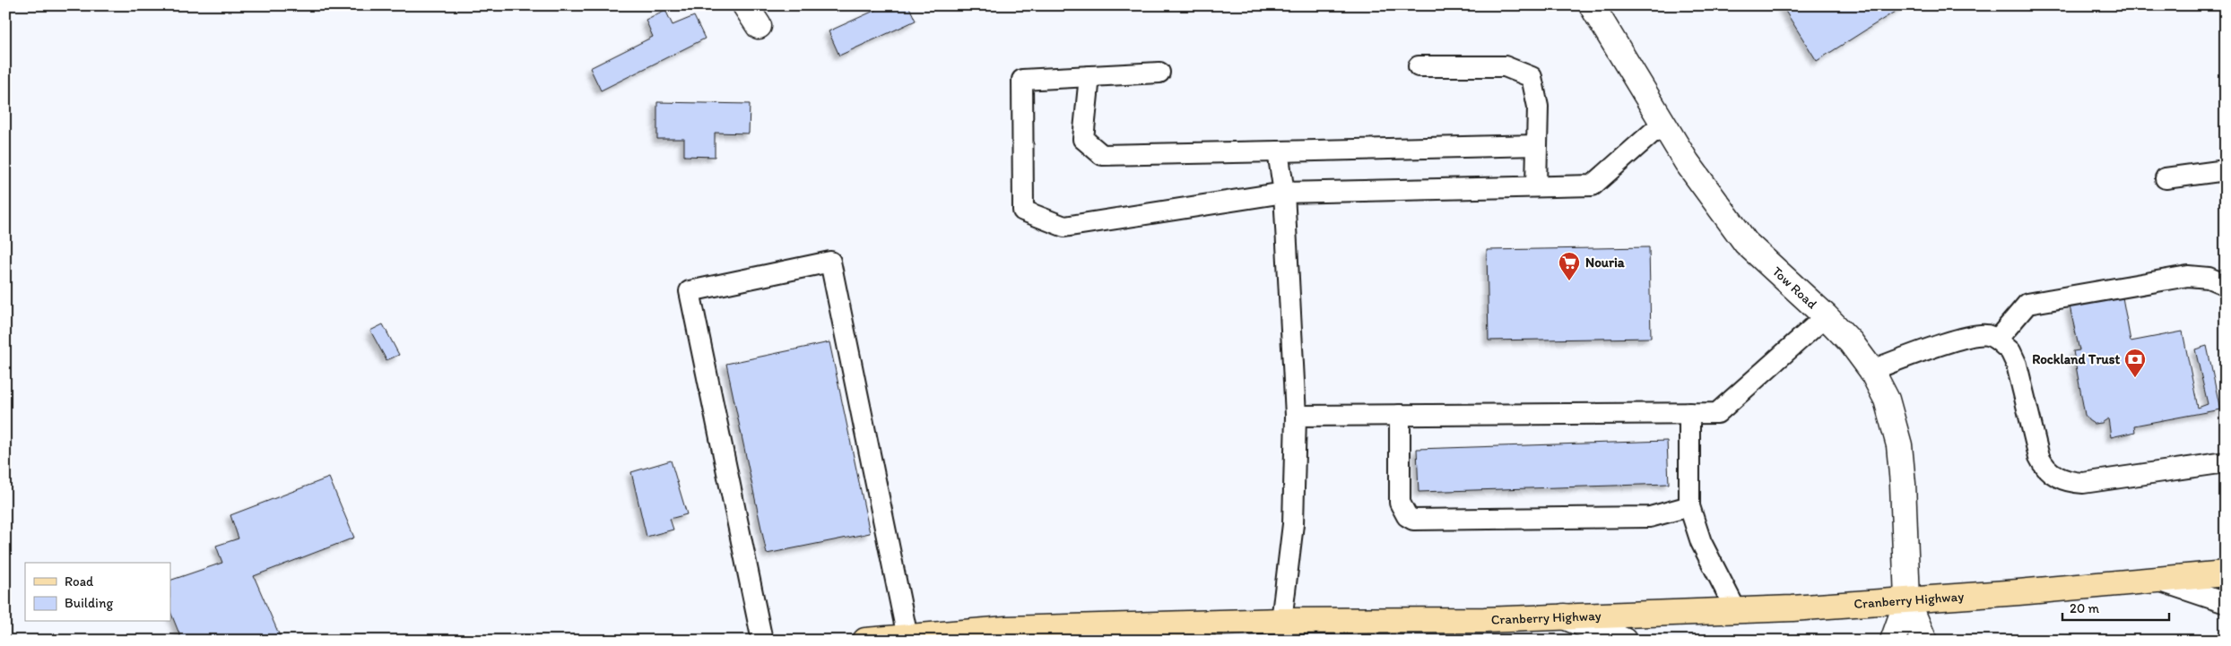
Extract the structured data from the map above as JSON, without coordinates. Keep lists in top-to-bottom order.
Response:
{
  "streets": {
    "main road": ["Cranberry Highway"],
    "street": ["Tow Road"]
  },
  "crossings": [
    ["Tow Road", "Cranberry Highway"]
  ],
  "places": {
    "supermarket": ["Nouria"],
    "bank": ["Rockland Trust"]
  },
  "legend": ["Road", "Building"],
  "scale_bar": "20 m"
}
